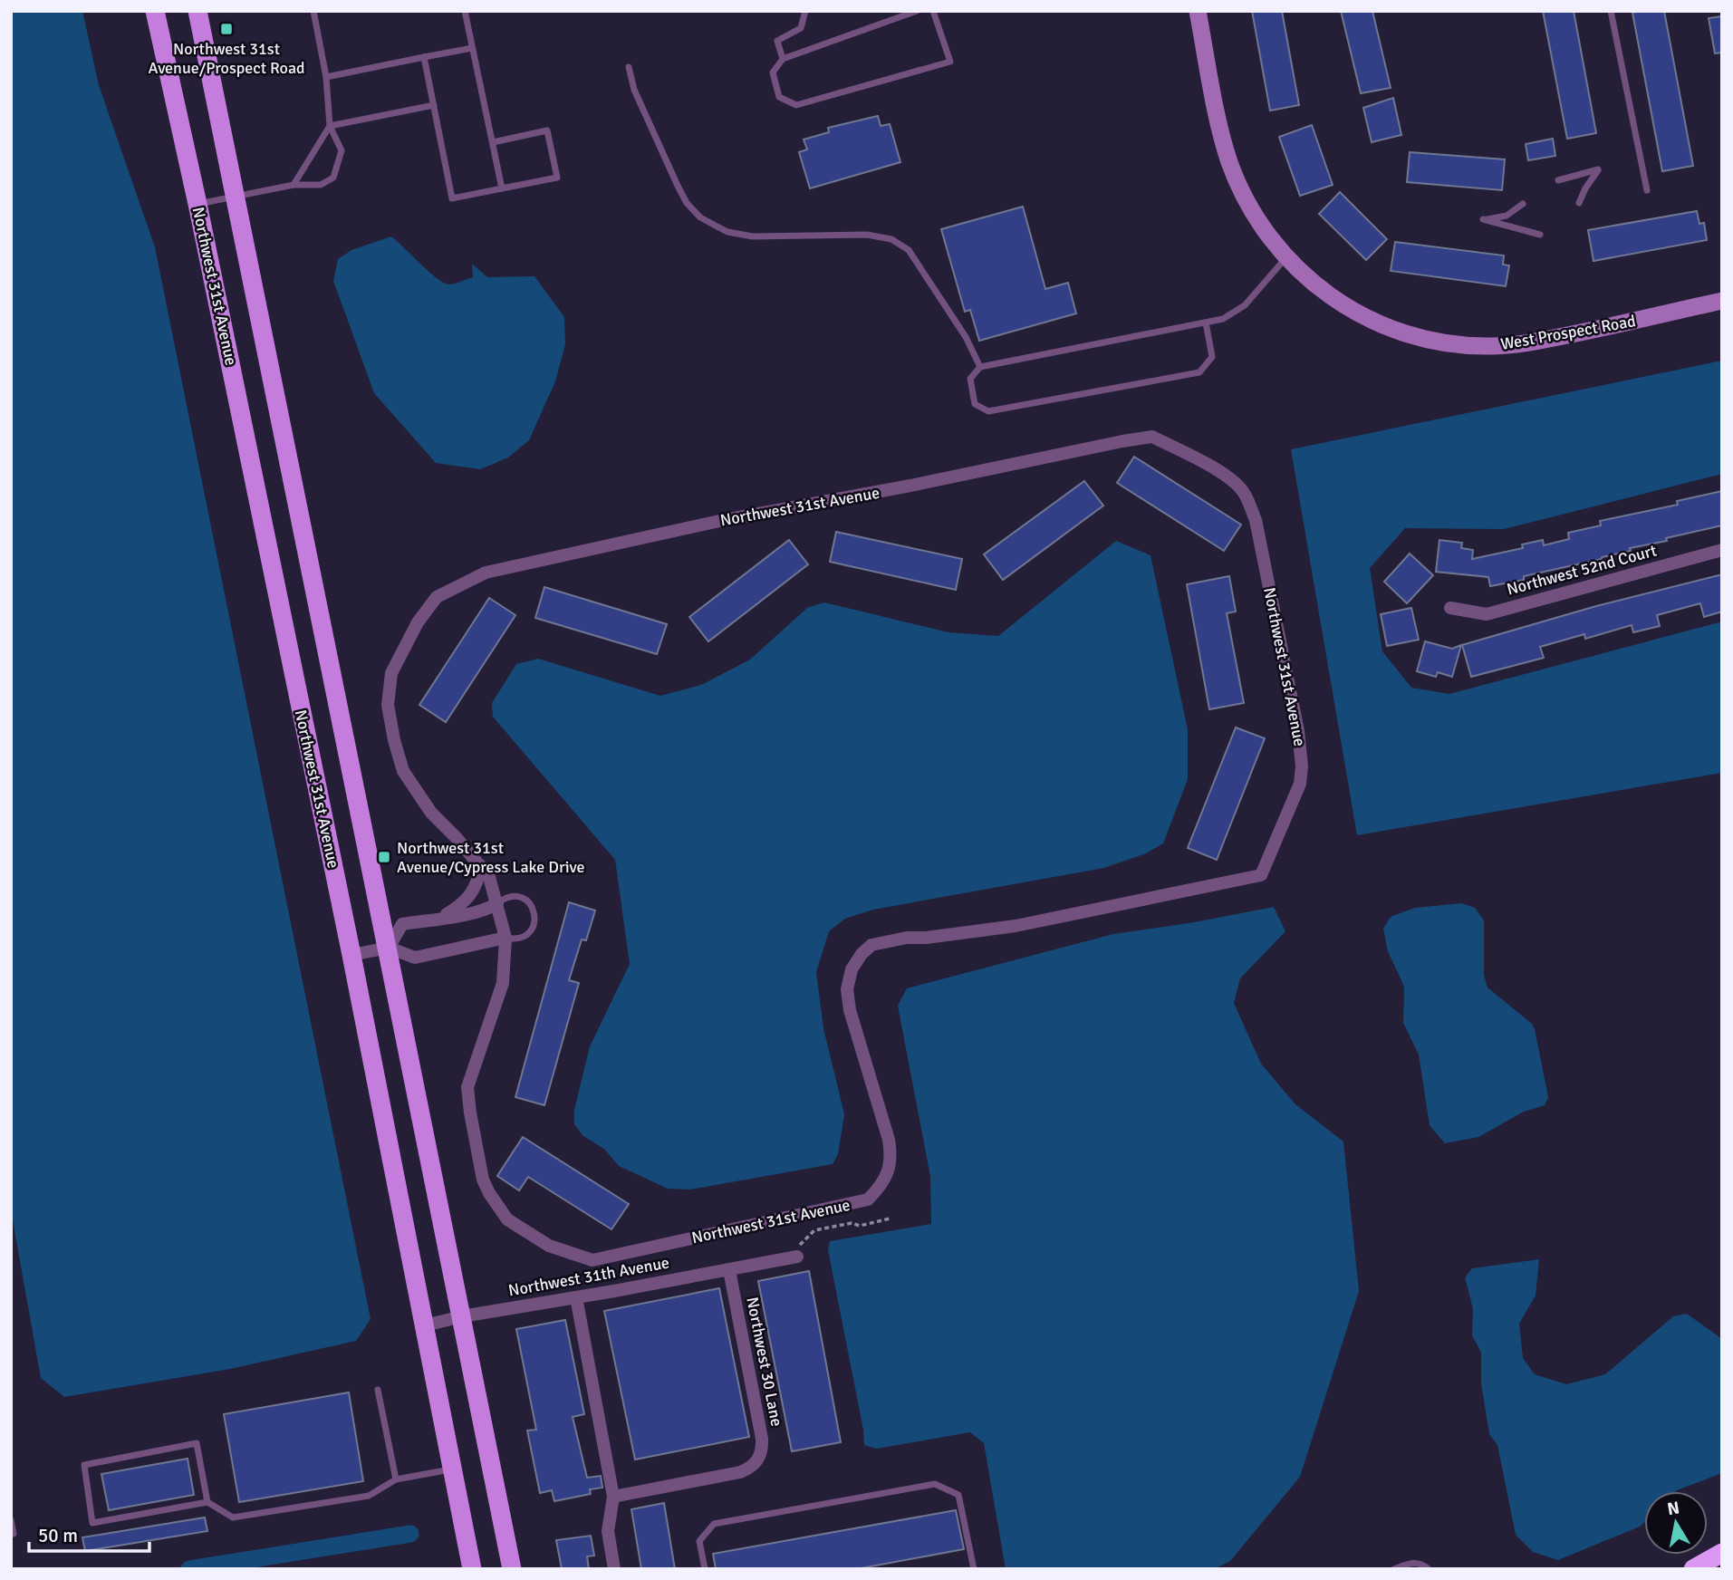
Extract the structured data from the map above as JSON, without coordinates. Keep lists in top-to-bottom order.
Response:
{
  "streets": {
    "main road": ["Northwest 31st Avenue", "West Prospect Road"],
    "street": ["Northwest 52nd Court", "Northwest 31th Avenue", "Northwest 30 Lane"]
  },
  "crossings": [
    ["Northwest 31st Avenue", "Northwest 31th Avenue"],
    ["Northwest 31th Avenue", "Northwest 30 Lane"]
  ],
  "places": {
    "transit": ["Northwest 31st Avenue/Prospect Road", "Northwest 31st Avenue/Cypress Lake Drive"]
  },
  "scale_bar": "50 m",
  "north": "top"
}
